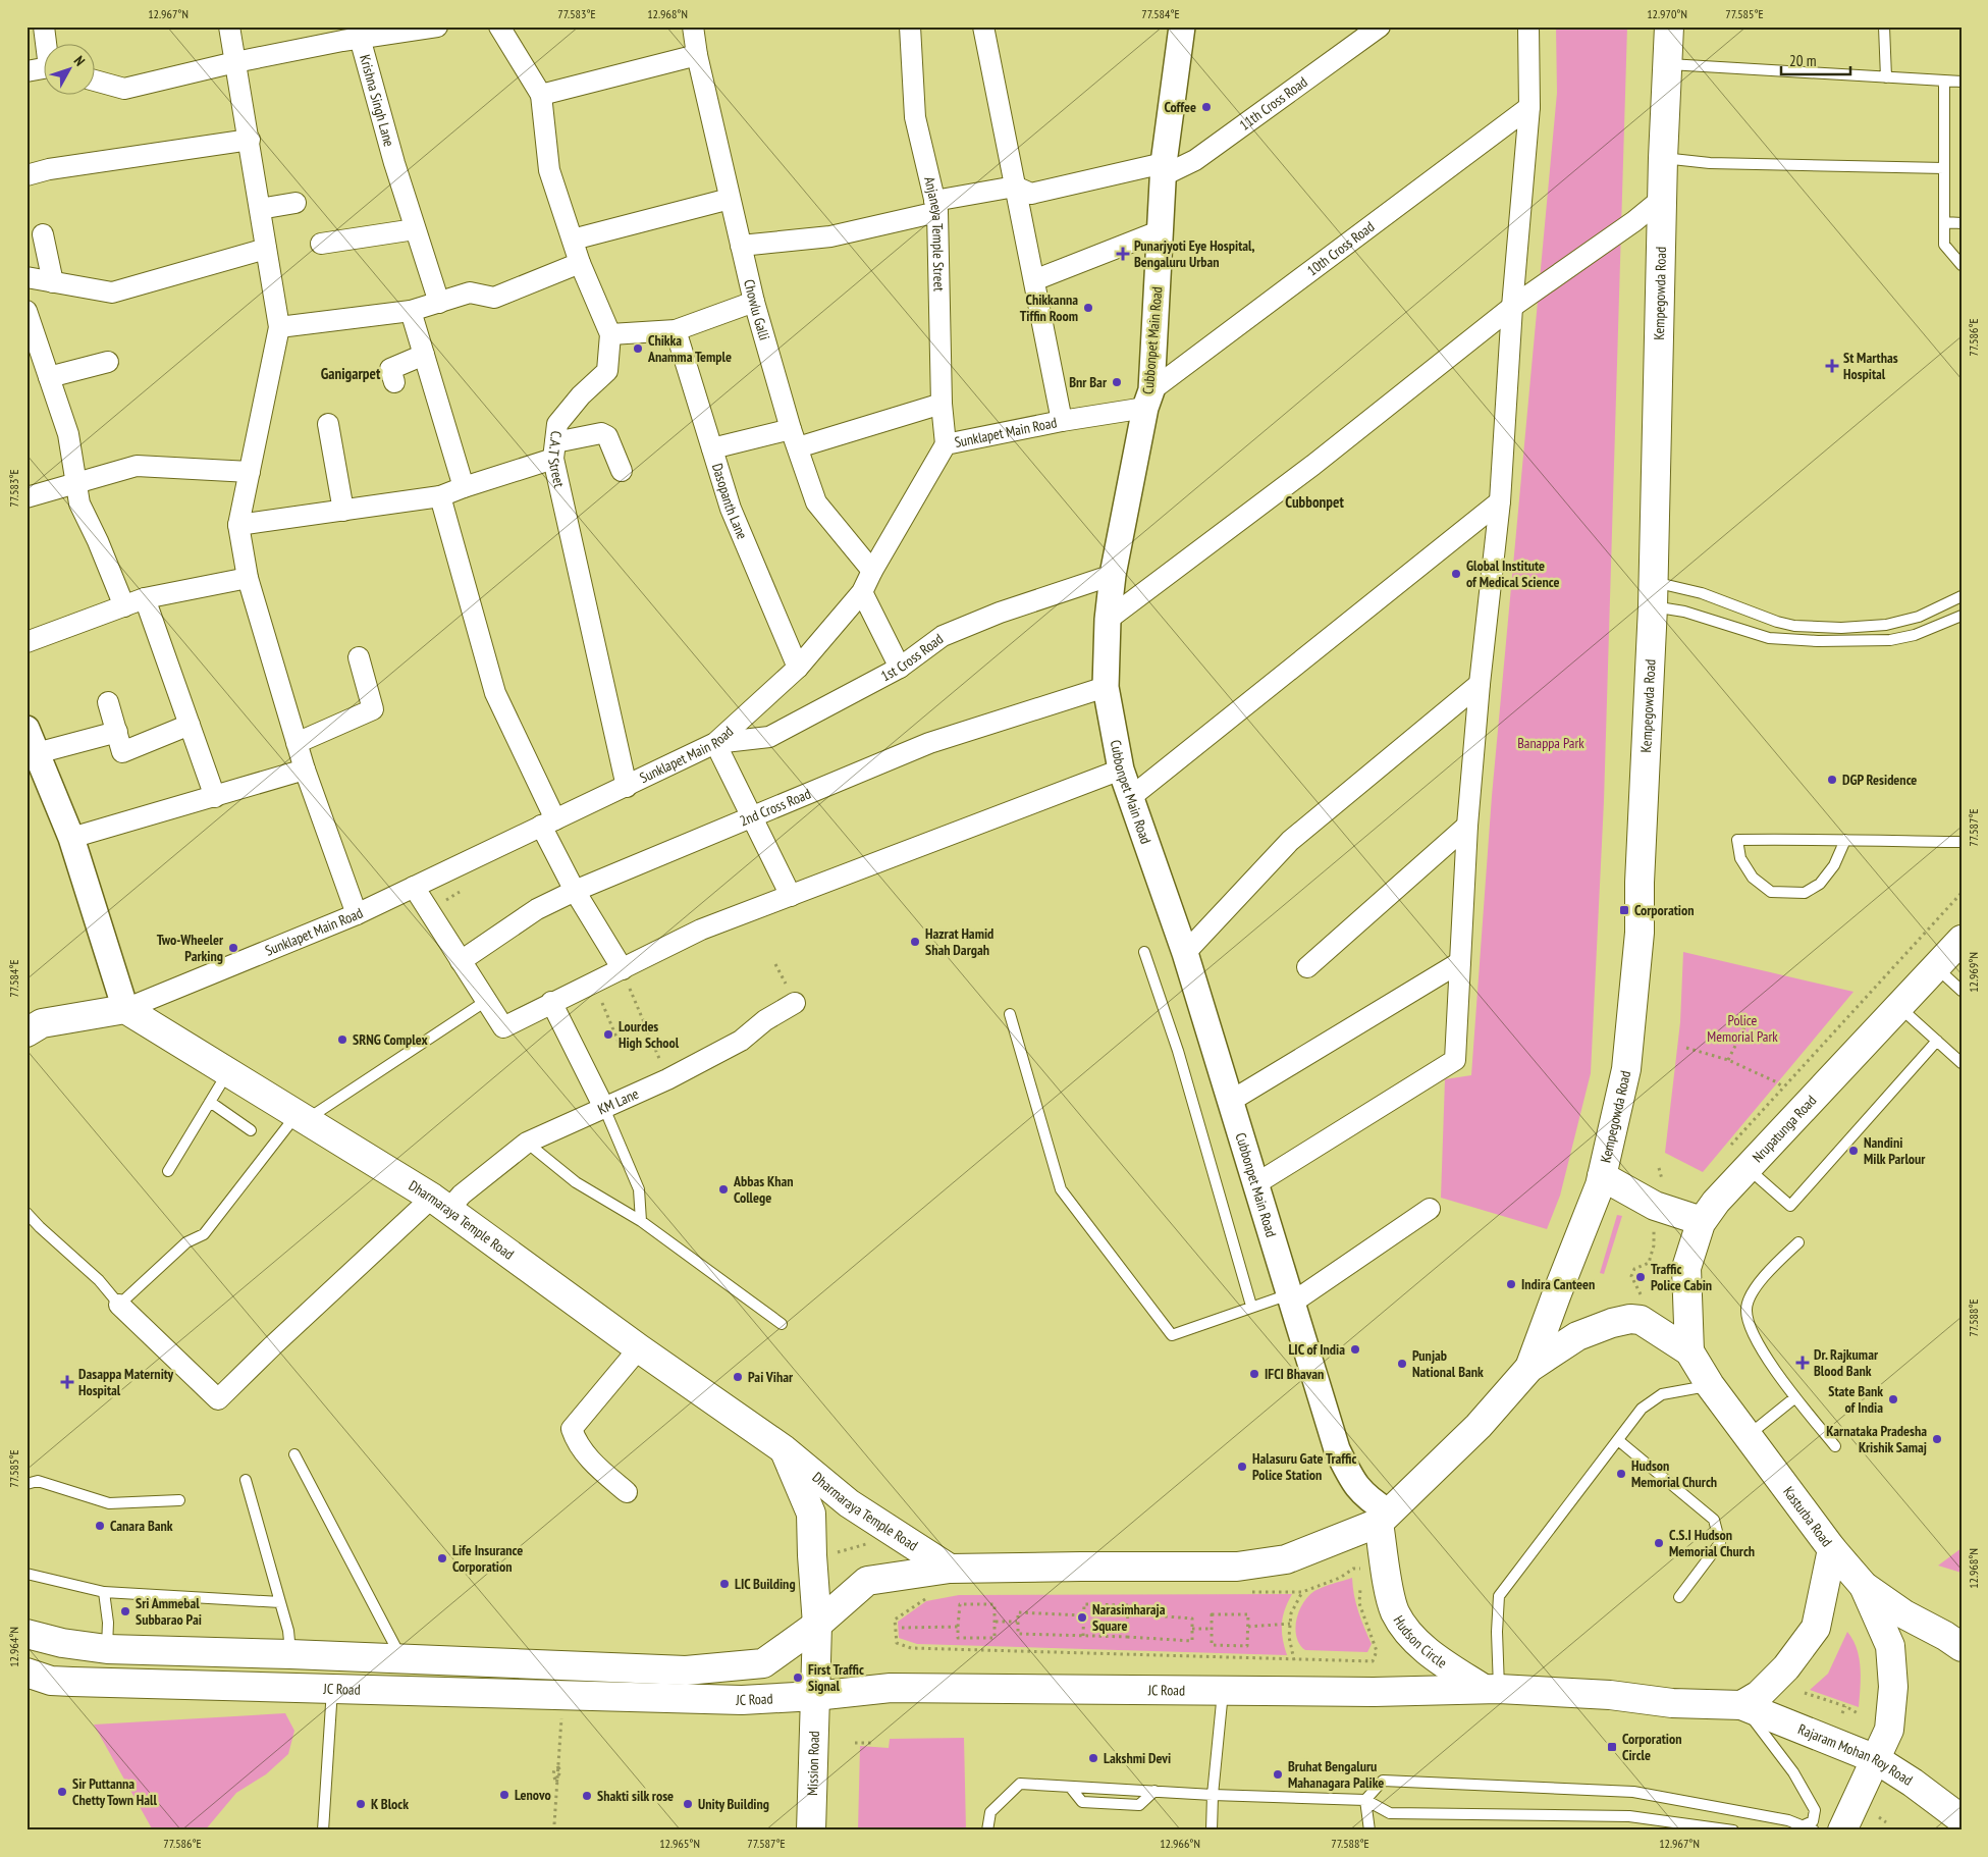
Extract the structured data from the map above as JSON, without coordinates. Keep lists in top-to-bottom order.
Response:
{
  "streets": {
    "main road": [
      "Kempegowda Road",
      "Nrupatunga Road",
      "Dharmaraya Temple Road",
      "Kasturba Road",
      "Hudson Circle",
      "JC Road",
      "Rajaram Mohan Roy Road",
      "Mission Road"
    ],
    "street": [
      "Krishna Singh Lane",
      "11th Cross Road",
      "Anjaneya Temple Street",
      "10th Cross Road",
      "Chowlu Galli",
      "Cubbonpet Main Road",
      "Sunklapet Main Road",
      "C.A.T Street",
      "Dasopanth Lane",
      "1st Cross Road",
      "2nd Cross Road",
      "KM Lane"
    ]
  },
  "crossings": [
    ["11th Cross Road", "Cubbonpet Main Road"],
    ["Anjaneya Temple Street", "Sunklapet Main Road"],
    ["10th Cross Road", "Cubbonpet Main Road"],
    ["10th Cross Road", "Sunklapet Main Road"],
    ["Chowlu Galli", "Sunklapet Main Road"],
    ["Cubbonpet Main Road", "Sunklapet Main Road"],
    ["Cubbonpet Main Road", "1st Cross Road"],
    ["Cubbonpet Main Road", "2nd Cross Road"],
    ["Cubbonpet Main Road", "Hudson Circle"],
    ["Sunklapet Main Road", "C.A.T Street"],
    ["Sunklapet Main Road", "Dasopanth Lane"],
    ["Sunklapet Main Road", "1st Cross Road"],
    ["Sunklapet Main Road", "Dharmaraya Temple Road"],
    ["KM Lane", "Dharmaraya Temple Road"],
    ["Nrupatunga Road", "Kasturba Road"],
    ["Dharmaraya Temple Road", "JC Road"],
    ["Dharmaraya Temple Road", "Mission Road"],
    ["Hudson Circle", "JC Road"],
    ["Hudson Circle", "Rajaram Mohan Roy Road"],
    ["JC Road", "Mission Road"]
  ],
  "districts": ["Ganigarpet", "Cubbonpet"],
  "parks": ["Banappa Park", "Police Memorial Park"],
  "places": {
    "other": [
      "Coffee",
      "Chikkanna Tiffin Room",
      "Chikka Anamma Temple",
      "Bnr Bar",
      "Global Institute of Medical Science",
      "DGP Residence",
      "Hazrat Hamid Shah Dargah",
      "Two-Wheeler Parking",
      "Lourdes High School",
      "SRNG Complex",
      "Nandini Milk Parlour",
      "Abbas Khan College",
      "Traffic Police Cabin",
      "Indira Canteen",
      "LIC of India",
      "Punjab National Bank",
      "IFCI Bhavan",
      "Pai Vihar",
      "State Bank of India",
      "Karnataka Pradesha Krishik Samaj",
      "Halasuru Gate Traffic Police Station",
      "Hudson Memorial Church",
      "Canara Bank",
      "C.S.I Hudson Memorial Church",
      "Life Insurance Corporation",
      "LIC Building",
      "Sri Ammebal Subbarao Pai",
      "Narasimharaja Square",
      "First Traffic Signal",
      "Lakshmi Devi",
      "Bruhat Bengaluru Mahanagara Palike",
      "Sir Puttanna Chetty Town Hall",
      "Lenovo",
      "Shakti silk rose",
      "K Block",
      "Unity Building"
    ],
    "health": [
      "Punarjyoti Eye Hospital, Bengaluru Urban",
      "St Marthas Hospital",
      "Dr. Rajkumar Blood Bank",
      "Dasappa Maternity Hospital"
    ],
    "transit": ["Corporation", "Corporation Circle"]
  },
  "scale_bar": "20 m",
  "north": "top right",
  "coordinates": [
    "12.967°N",
    "77.583°E",
    "12.968°N",
    "77.584°E",
    "12.970°N",
    "77.585°E",
    "77.586°E",
    "77.587°E",
    "12.969°N",
    "77.588°E",
    "12.964°N",
    "12.965°N",
    "12.966°N"
  ]
}
